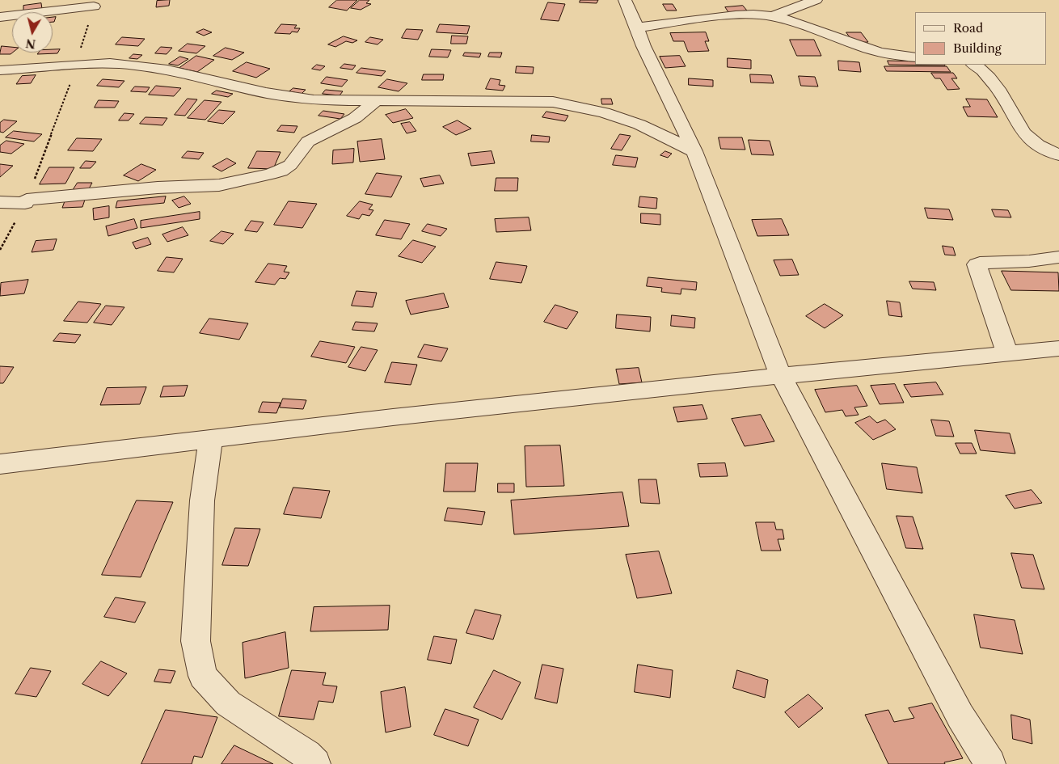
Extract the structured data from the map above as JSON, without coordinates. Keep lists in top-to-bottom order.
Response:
{
  "legend": ["Road", "Building"],
  "north": "bottom"
}
